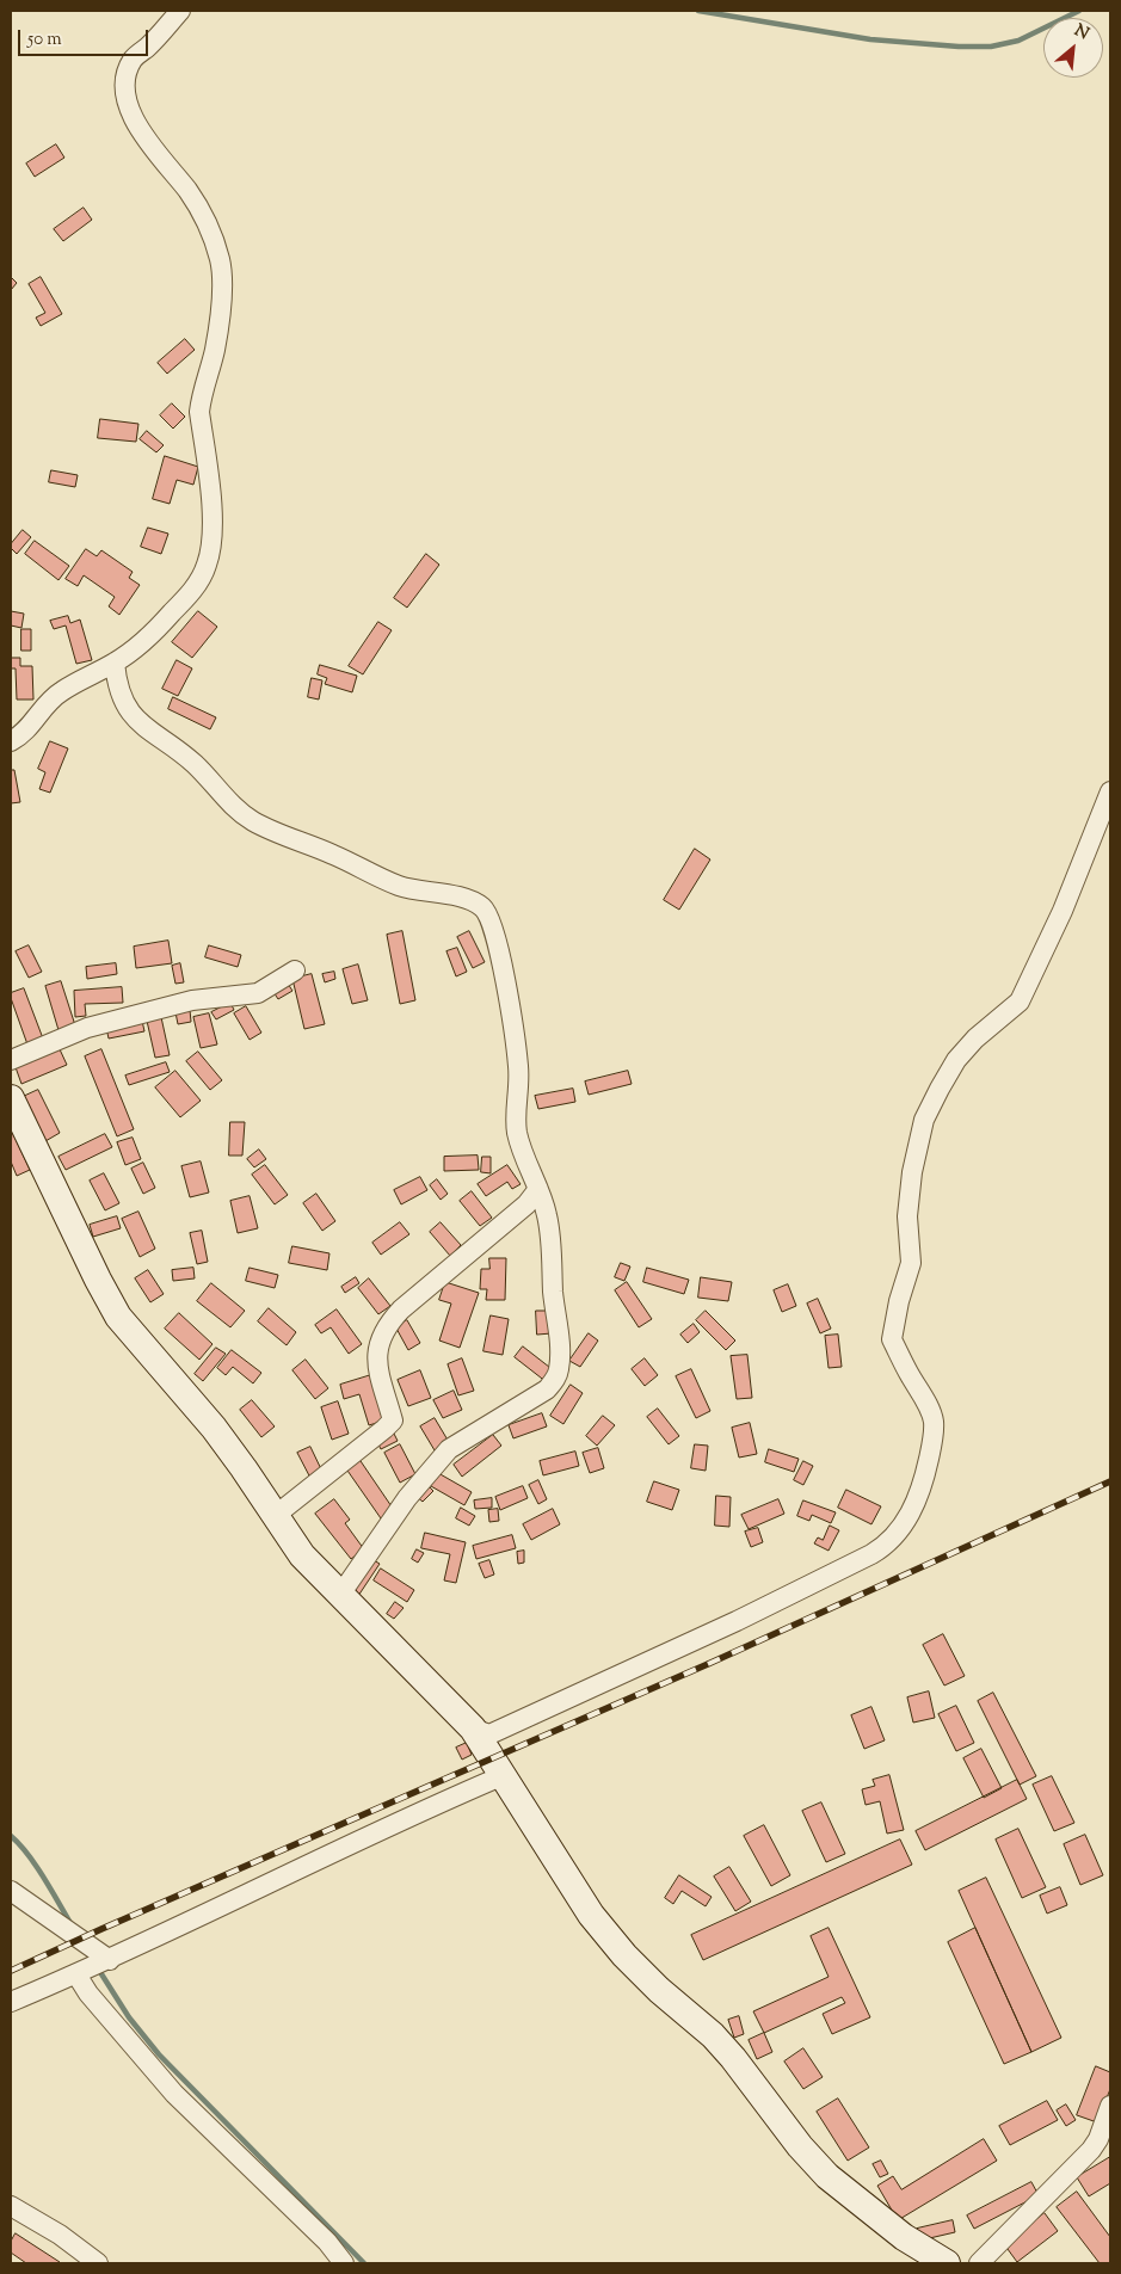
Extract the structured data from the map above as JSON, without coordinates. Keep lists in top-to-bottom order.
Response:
{
  "scale_bar": "50 m",
  "north": "top right"
}
